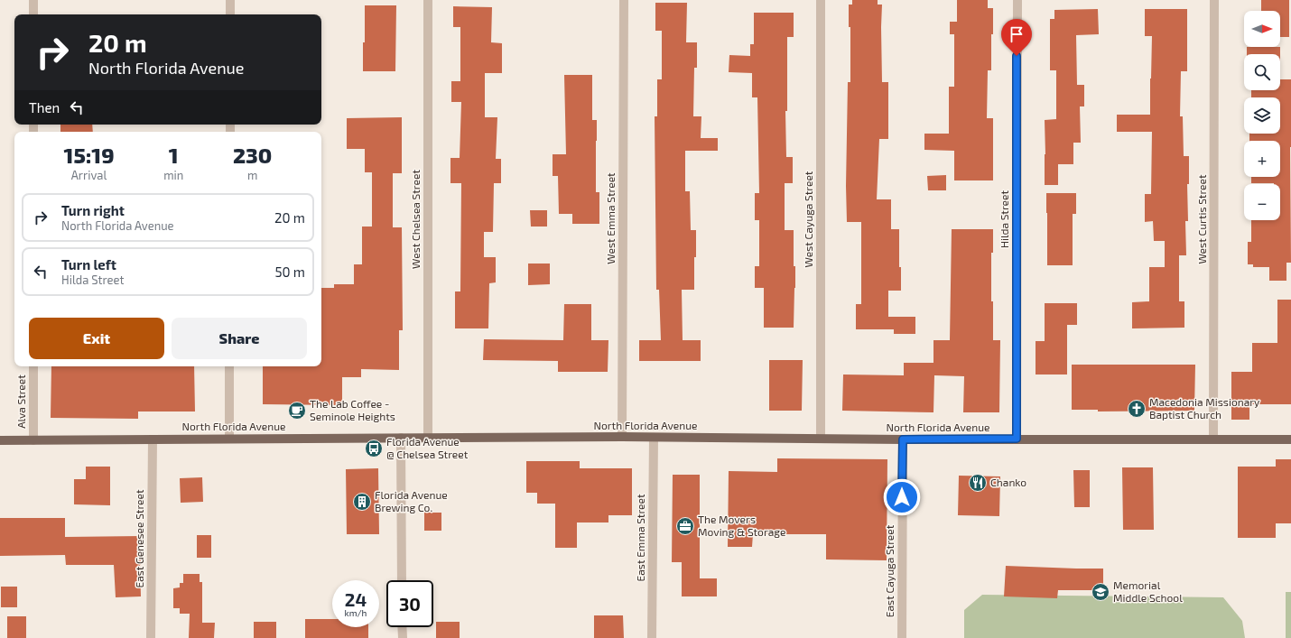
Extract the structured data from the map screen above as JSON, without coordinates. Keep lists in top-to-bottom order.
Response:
{
  "streets": {
    "main road": ["North Florida Avenue"],
    "street": [
      "West Emma Street",
      "West Chelsea Street",
      "West Cayuga Street",
      "Hilda Street",
      "West Curtis Street",
      "Alva Street",
      "East Emma Street",
      "East Genesee Street",
      "East Cayuga Street"
    ]
  },
  "crossings": [
    ["West Emma Street", "North Florida Avenue"],
    ["West Chelsea Street", "North Florida Avenue"],
    ["West Cayuga Street", "North Florida Avenue"],
    ["Hilda Street", "North Florida Avenue"],
    ["West Curtis Street", "North Florida Avenue"],
    ["Alva Street", "North Florida Avenue"],
    ["North Florida Avenue", "East Emma Street"],
    ["North Florida Avenue", "East Genesee Street"],
    ["North Florida Avenue", "East Cayuga Street"]
  ],
  "places": {
    "church": ["Macedonia Missionary Baptist Church"],
    "cafe": ["The Lab Coffee - Seminole Heights"],
    "bus stop": ["Florida Avenue @ Chelsea Street"],
    "restaurant": ["Chanko"],
    "building": ["Florida Avenue Brewing Co."],
    "office": ["The Movers Moving & Storage"],
    "school or university": ["Memorial Middle School"]
  },
  "north": "right",
  "page": {
    "map_buttons": ["+", "−"],
    "turn": ["20 m", "North Florida Avenue"],
    "then": "Then",
    "eta": [
      "15:19",
      "Arrival",
      "1",
      "min",
      "230",
      "m"
    ],
    "list": [
      {
        "name": "Turn right",
        "note": "North Florida Avenue",
        "value": "20 m"
      },
      {
        "name": "Turn left",
        "note": "Hilda Street",
        "value": "50 m"
      }
    ],
    "buttons": ["Exit", "Share"],
    "speed": "24 km/h",
    "limit": "30"
  }
}
